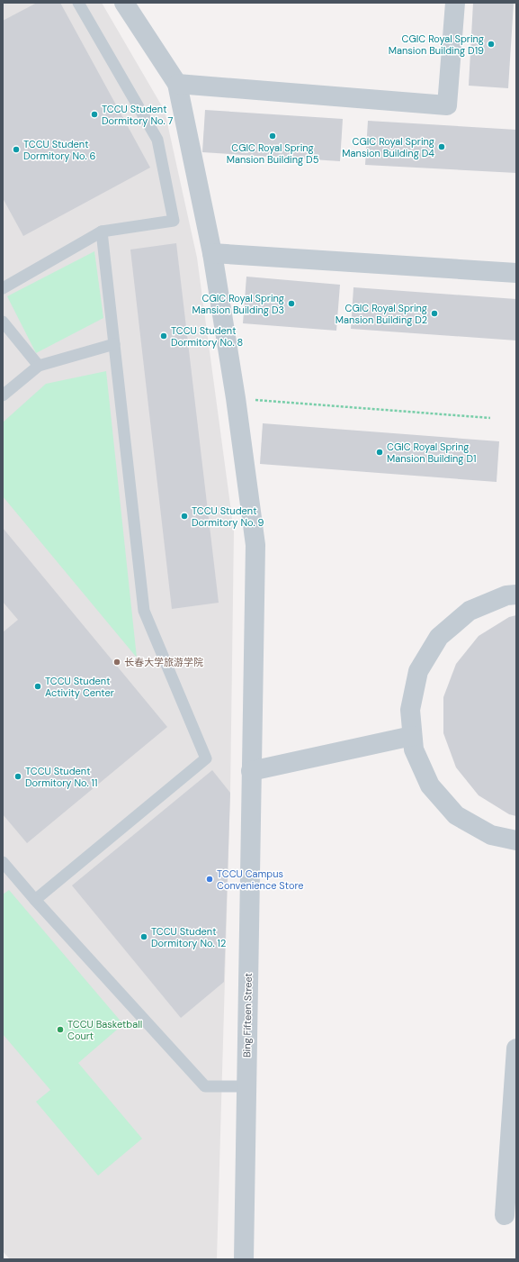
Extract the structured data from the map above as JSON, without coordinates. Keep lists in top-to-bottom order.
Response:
{
  "streets": {
    "street": ["Bing Fifteen Street"]
  },
  "places": [
    "CGIC Royal Spring Mansion Building D19",
    "TCCU Student Dormitory No. 7",
    "CGIC Royal Spring Mansion Building D5",
    "CGIC Royal Spring Mansion Building D4",
    "TCCU Student Dormitory No. 6",
    "CGIC Royal Spring Mansion Building D3",
    "CGIC Royal Spring Mansion Building D2",
    "TCCU Student Dormitory No. 8",
    "CGIC Royal Spring Mansion Building D1",
    "TCCU Student Dormitory No. 9",
    "长春大学旅游学院",
    "TCCU Student Activity Center",
    "TCCU Student Dormitory No. 11",
    "TCCU Campus Convenience Store",
    "TCCU Student Dormitory No. 12",
    "TCCU Basketball Court"
  ]
}
